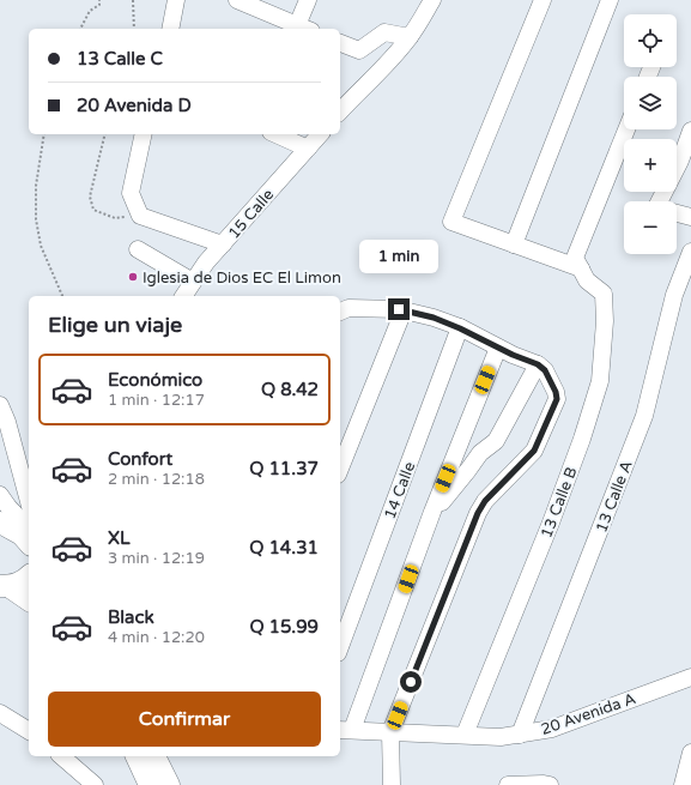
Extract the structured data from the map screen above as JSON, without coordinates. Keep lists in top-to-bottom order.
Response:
{
  "streets": {
    "street": [
      "15 Calle",
      "14 Calle",
      "13 Calle A",
      "13 Calle B",
      "20 Avenida A"
    ]
  },
  "crossings": [
    ["13 Calle A", "20 Avenida A"],
    ["13 Calle B", "20 Avenida A"]
  ],
  "places": ["Iglesia de Dios EC El Limon"],
  "page": {
    "map_buttons": ["+", "−"],
    "banner": ["13 Calle C", "20 Avenida D"],
    "bubble": "1 min",
    "heading": "Elige un viaje",
    "list": [
      {
        "name": "Económico",
        "note": "1 min · 12:17",
        "value": "Q 8.42"
      },
      {
        "name": "Confort",
        "note": "2 min · 12:18",
        "value": "Q 11.37"
      },
      {
        "name": "XL",
        "note": "3 min · 12:19",
        "value": "Q 14.31"
      },
      {
        "name": "Black",
        "note": "4 min · 12:20",
        "value": "Q 15.99"
      }
    ],
    "buttons": "Confirmar"
  }
}
